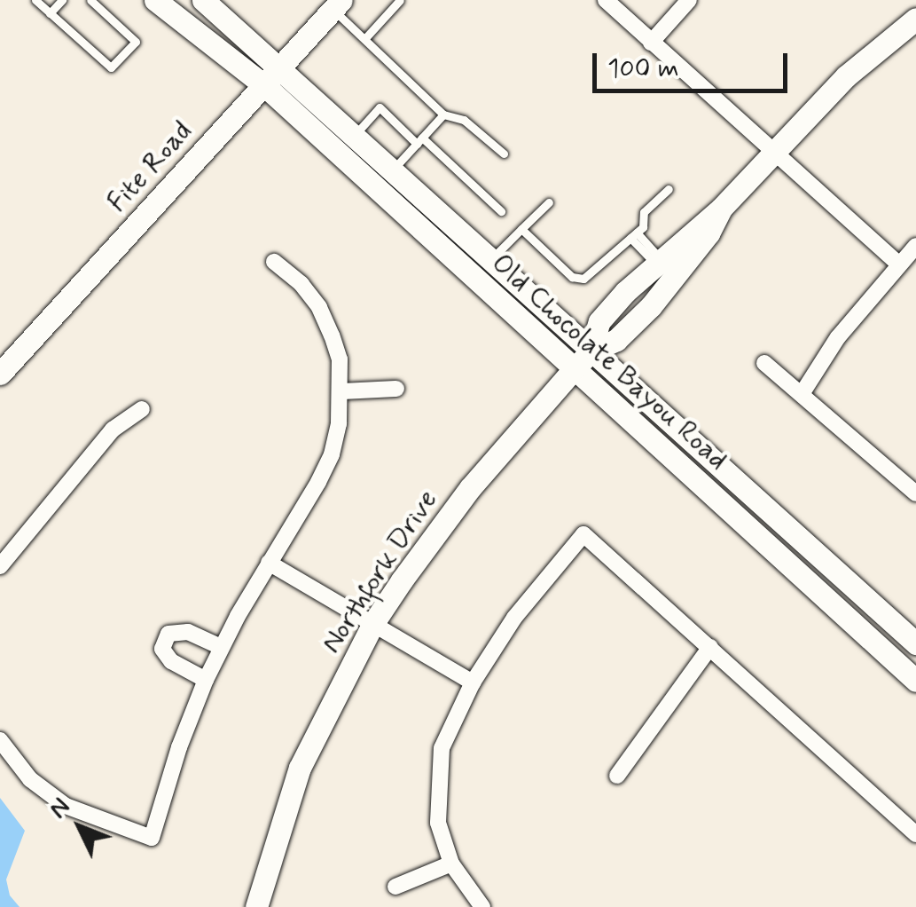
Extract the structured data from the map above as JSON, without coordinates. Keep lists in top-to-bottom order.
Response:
{
  "streets": {
    "main road": ["Fite Road", "Old Chocolate Bayou Road", "Northfork Drive"]
  },
  "crossings": [
    ["Fite Road", "Old Chocolate Bayou Road"],
    ["Old Chocolate Bayou Road", "Northfork Drive"]
  ],
  "scale_bar": "100 m",
  "north": "top left"
}
